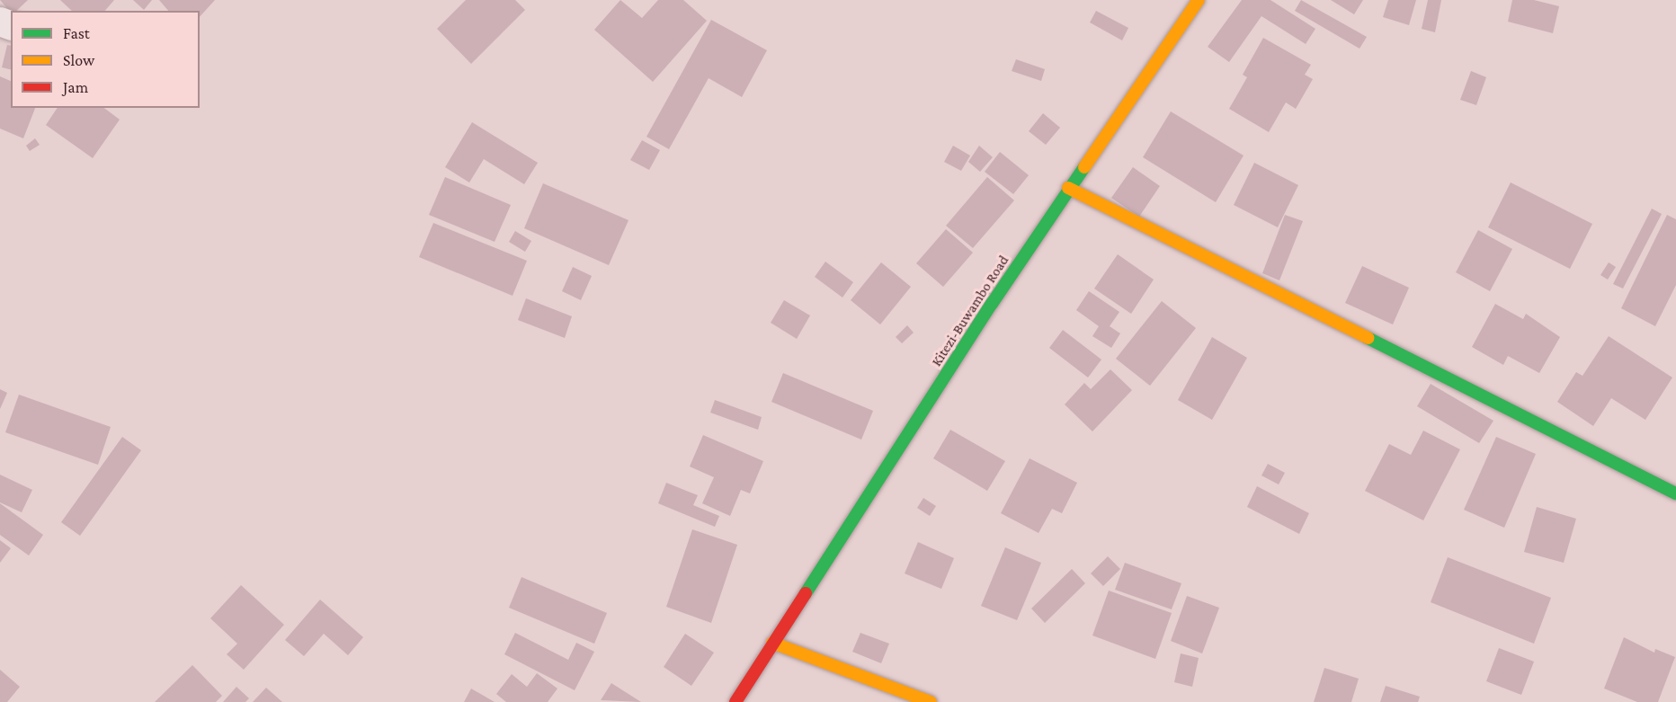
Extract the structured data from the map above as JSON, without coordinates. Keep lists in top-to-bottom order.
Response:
{
  "streets": {
    "street": ["Kitezi-Buwambo Road"]
  },
  "legend": ["Fast", "Slow", "Jam"]
}
